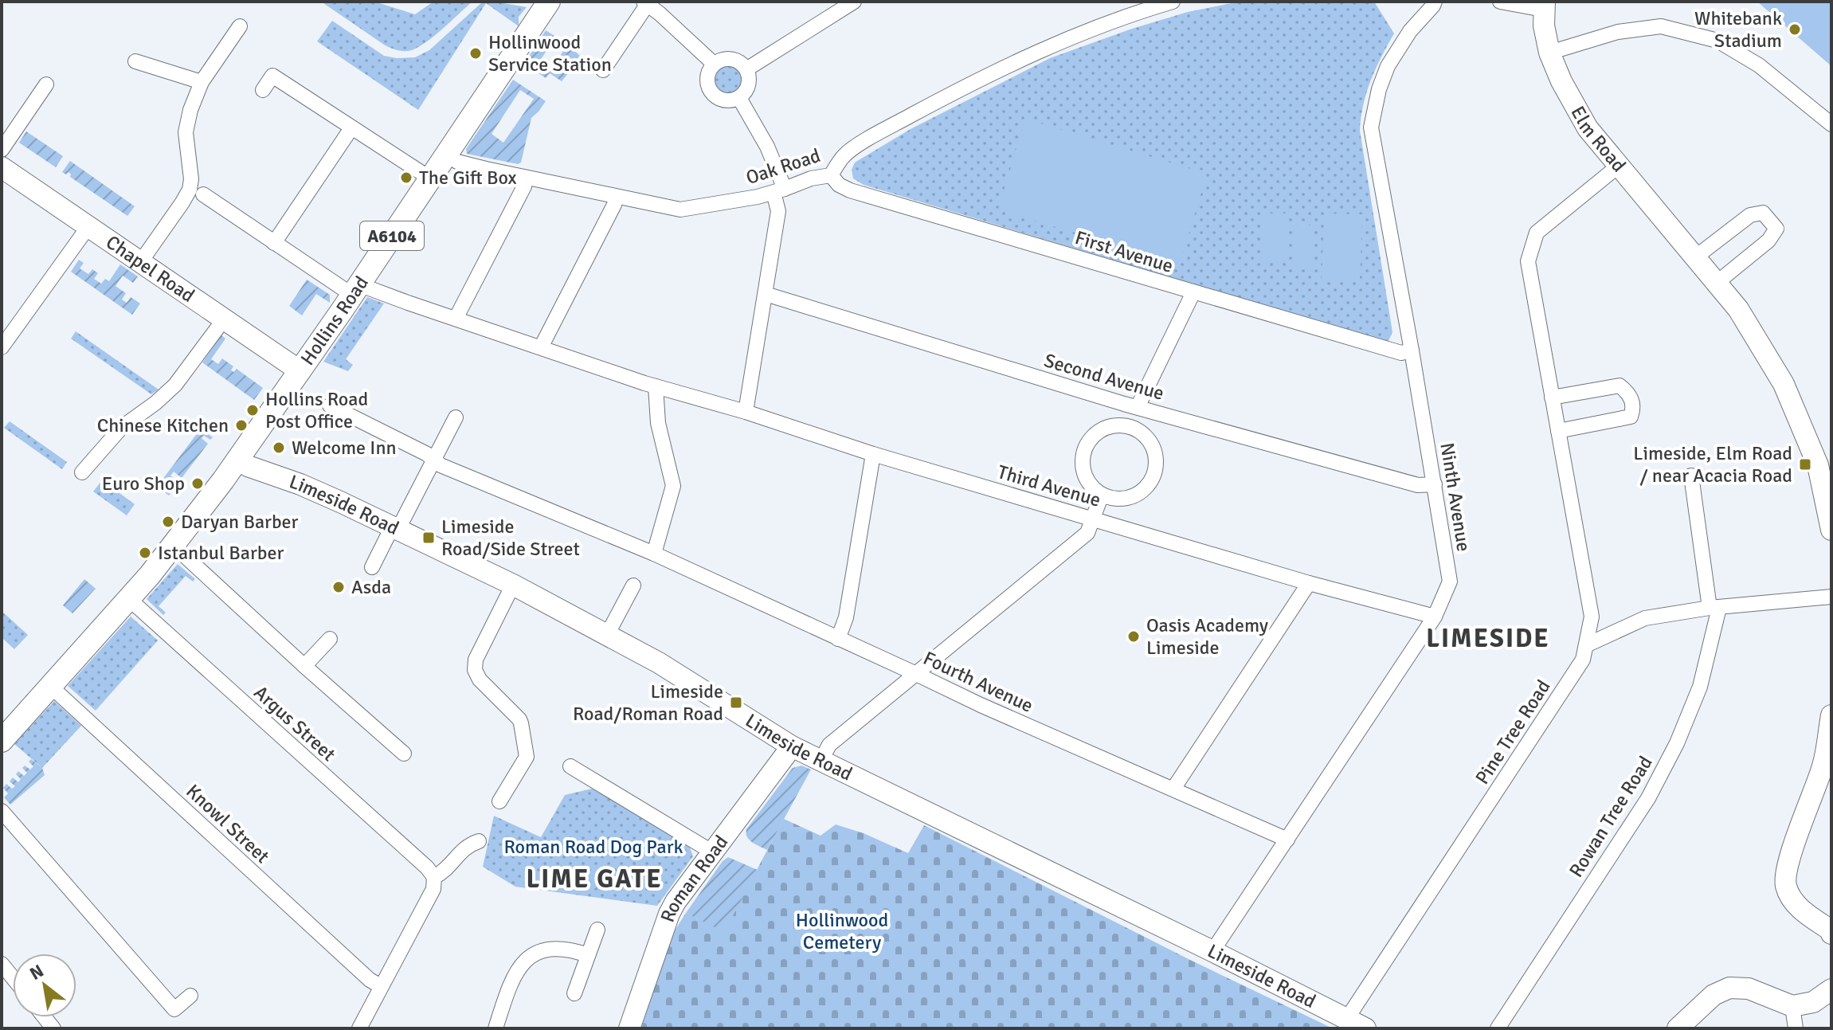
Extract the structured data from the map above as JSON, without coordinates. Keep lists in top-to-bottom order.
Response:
{
  "streets": {
    "main road": ["A6104", "Hollins Road"],
    "street": [
      "Elm Road",
      "Oak Road",
      "First Avenue",
      "Chapel Road",
      "Second Avenue",
      "Third Avenue",
      "Ninth Avenue",
      "Limeside Road",
      "Fourth Avenue",
      "Argus Street",
      "Pine Tree Road",
      "Rowan Tree Road",
      "Knowl Street",
      "Roman Road"
    ]
  },
  "crossings": [
    ["Elm Road", "Pine Tree Road"],
    ["Oak Road", "First Avenue"],
    ["Oak Road", "Hollins Road"],
    ["First Avenue", "Ninth Avenue"],
    ["Chapel Road", "Hollins Road"],
    ["Hollins Road", "Third Avenue"],
    ["Hollins Road", "Limeside Road"],
    ["Hollins Road", "Argus Street"],
    ["Hollins Road", "Knowl Street"],
    ["Second Avenue", "Ninth Avenue"],
    ["Third Avenue", "Ninth Avenue"],
    ["Ninth Avenue", "Limeside Road"],
    ["Ninth Avenue", "Fourth Avenue"],
    ["Limeside Road", "Pine Tree Road"],
    ["Limeside Road", "Roman Road"]
  ],
  "districts": ["LIMESIDE", "LIME GATE"],
  "parks": ["Roman Road Dog Park", "Hollinwood Cemetery"],
  "places": {
    "other": [
      "Whitebank Stadium",
      "Hollinwood Service Station",
      "The Gift Box",
      "Hollins Road Post Office",
      "Chinese Kitchen",
      "Welcome Inn",
      "Euro Shop",
      "Daryan Barber",
      "Istanbul Barber",
      "Asda",
      "Oasis Academy Limeside"
    ],
    "transit": ["Limeside, Elm Road / near Acacia Road", "Limeside Road/Side Street", "Limeside Road/Roman Road"]
  },
  "north": "top left"
}
